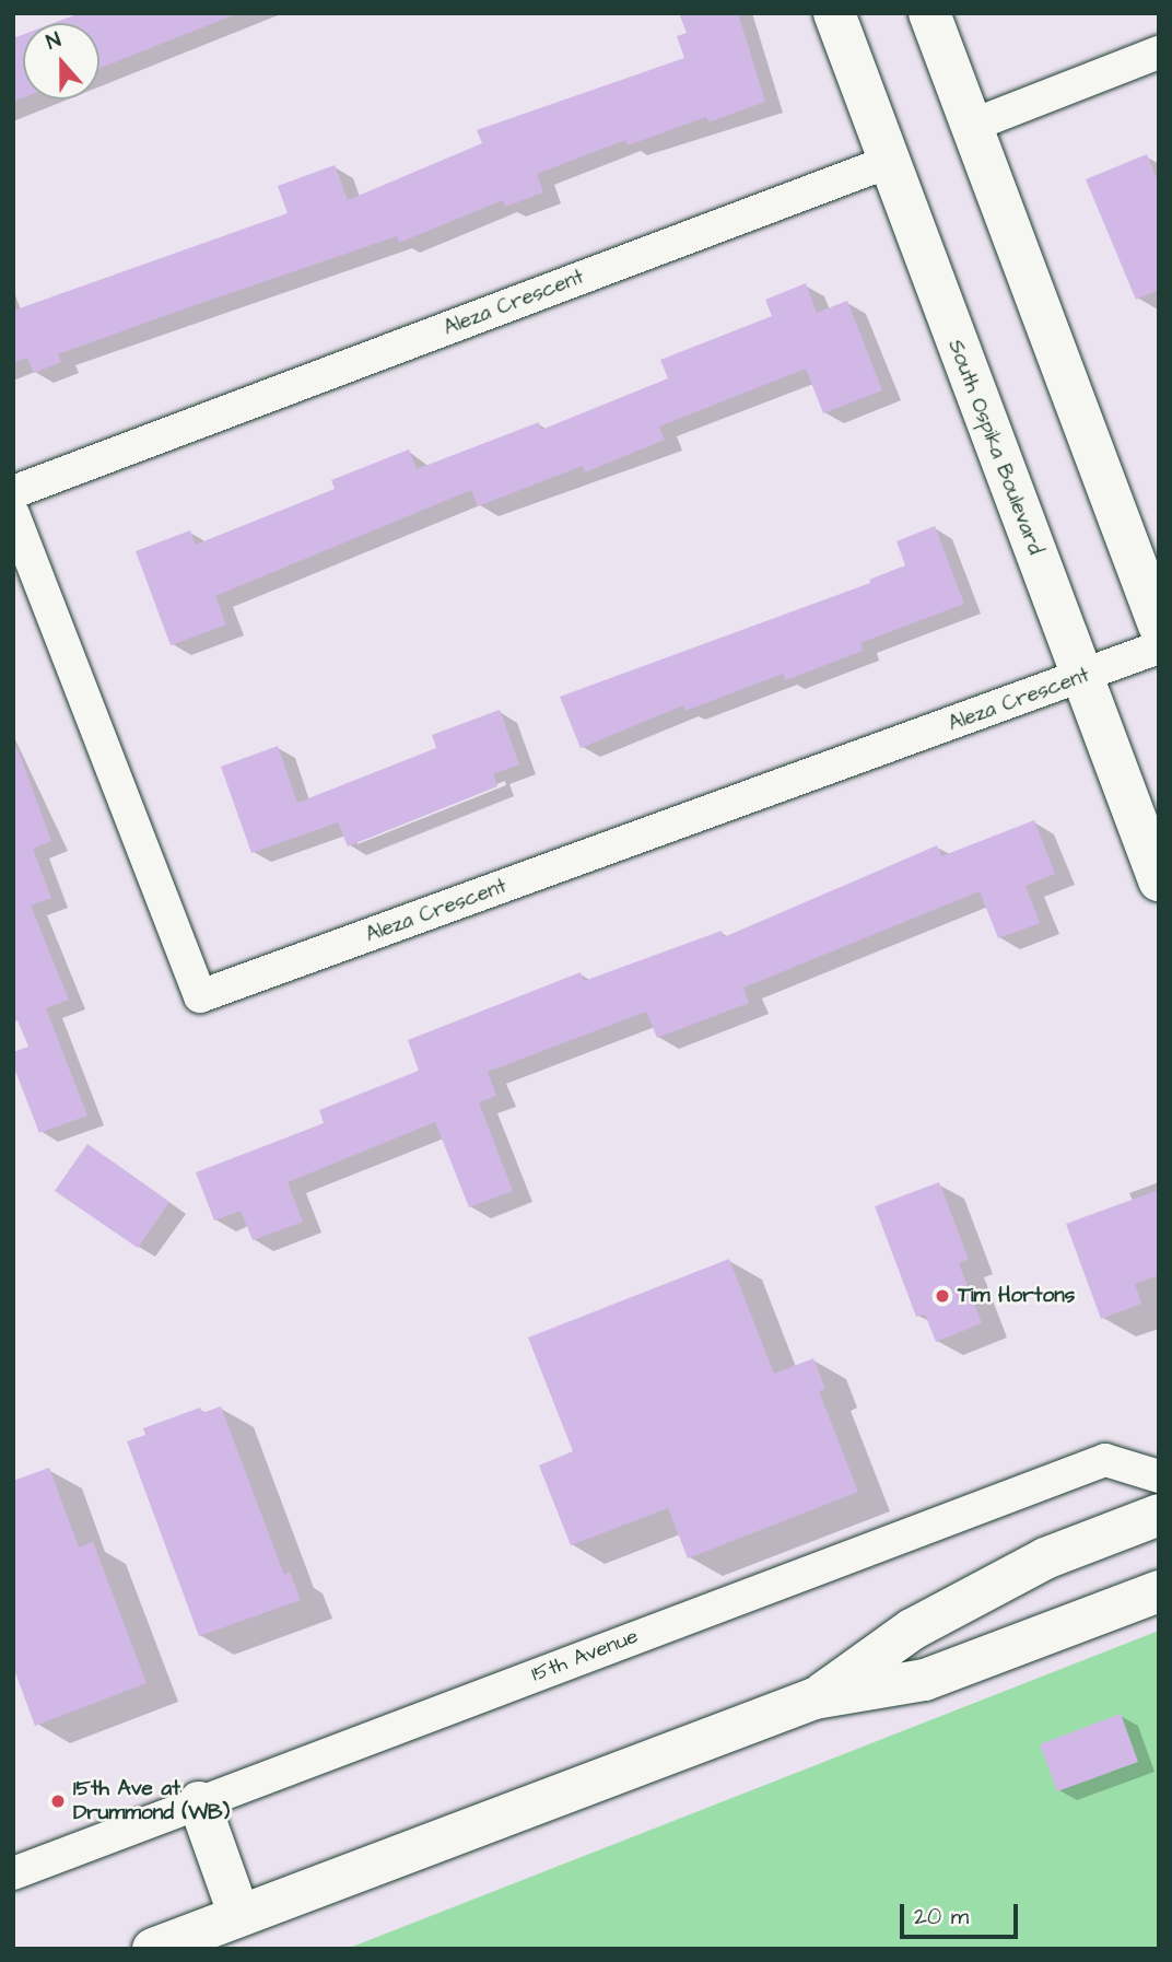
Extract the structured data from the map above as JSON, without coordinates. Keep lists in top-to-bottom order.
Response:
{
  "streets": {
    "main road": ["South Ospika Boulevard"],
    "street": ["Aleza Crescent", "15th Avenue"]
  },
  "crossings": [
    ["Aleza Crescent", "South Ospika Boulevard"]
  ],
  "places": ["Tim Hortons", "15th Ave at Drummond (WB)"],
  "scale_bar": "20 m",
  "north": "top"
}
